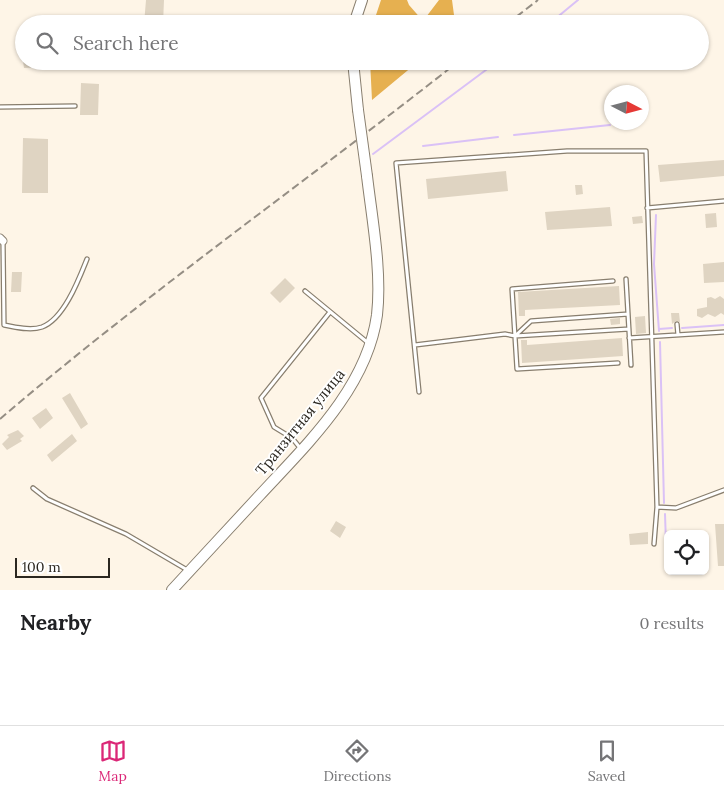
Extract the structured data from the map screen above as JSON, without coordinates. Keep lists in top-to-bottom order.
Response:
{
  "streets": {
    "main road": ["Транзитная улица"]
  },
  "scale_bar": "100 m",
  "north": "right",
  "page": {
    "search": "Search here",
    "scale": "100 m",
    "heading": ["Nearby", "0 results"],
    "nav": ["Map", "Directions", "Saved"]
  }
}
